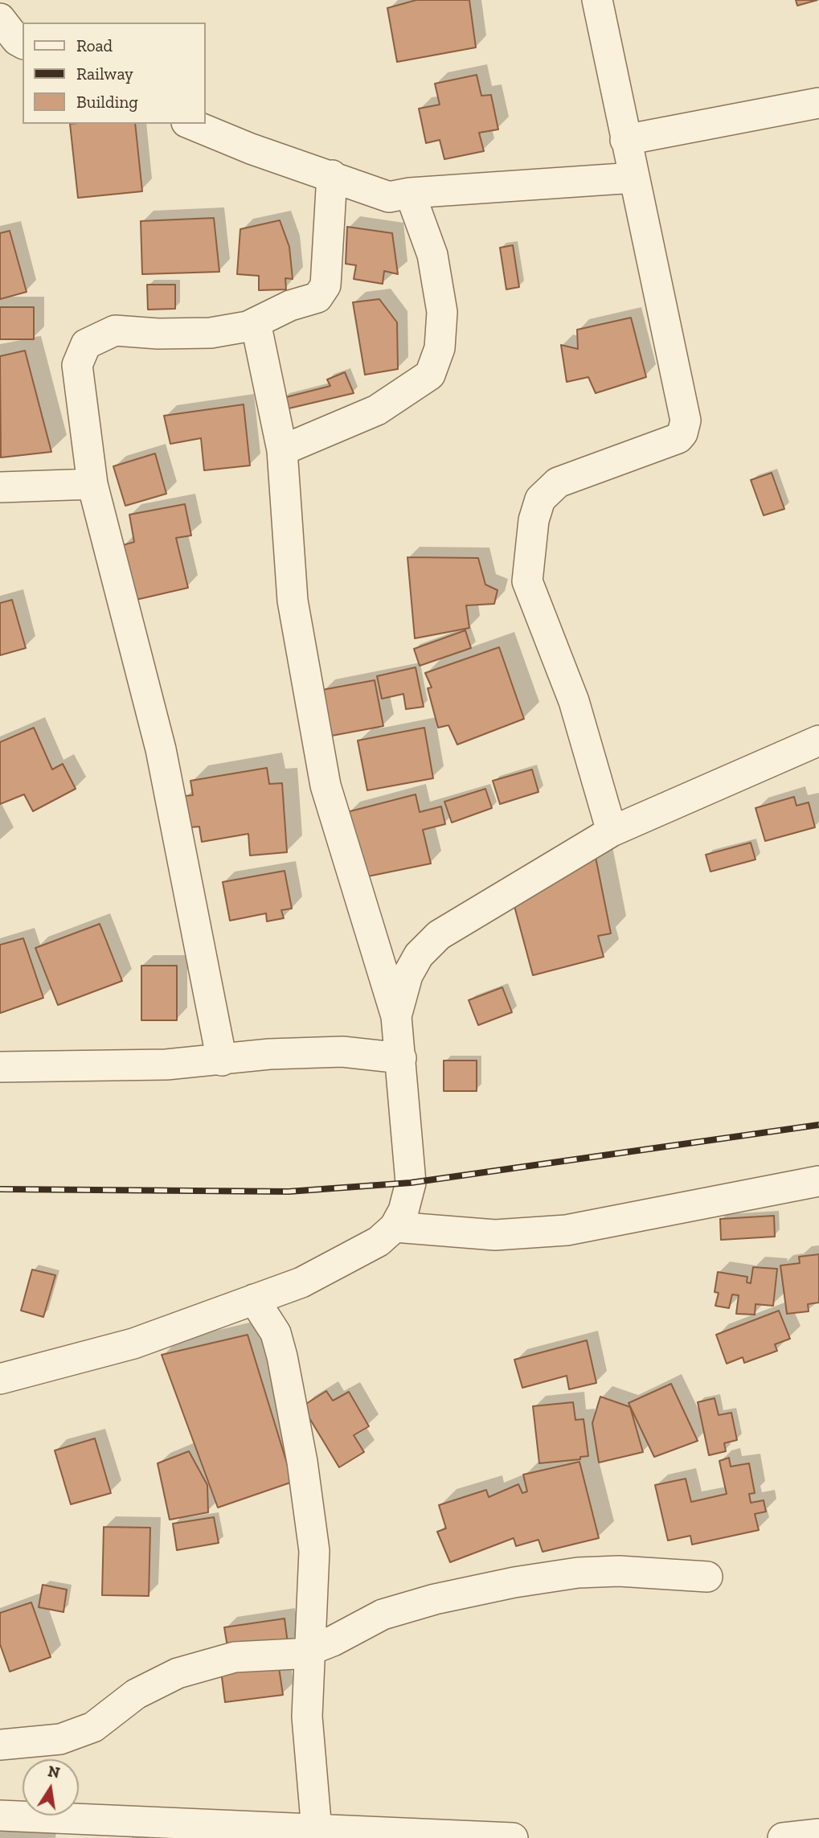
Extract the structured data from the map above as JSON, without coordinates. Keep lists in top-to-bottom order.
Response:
{
  "legend": ["Road", "Railway", "Building"],
  "north": "top"
}
